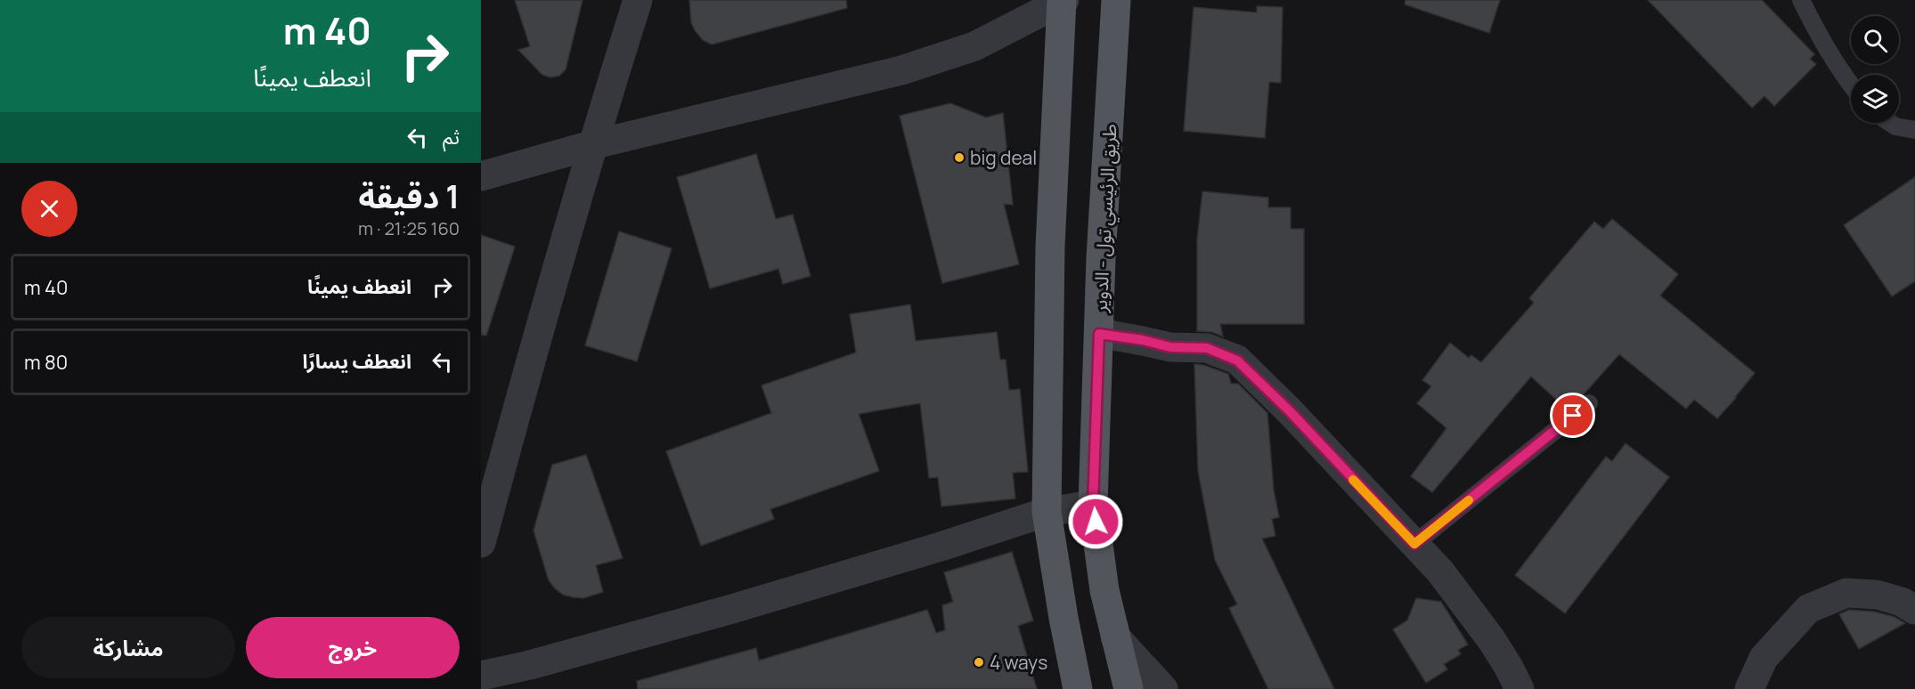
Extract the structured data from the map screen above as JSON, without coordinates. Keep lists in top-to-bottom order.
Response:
{
  "streets": {
    "main road": ["طريق الرئيسي تول - الدوير"]
  },
  "places": ["big deal", "4 ways"],
  "page": {
    "turn": ["40 m", "انعطف يمينًا"],
    "then": "ثم",
    "heading": ["1 دقيقة", "160 m · 21:25"],
    "list": [
      {
        "name": "انعطف يمينًا",
        "value": "40 m"
      },
      {
        "name": "انعطف يسارًا",
        "value": "80 m"
      }
    ],
    "buttons": ["خروج", "مشاركة"]
  }
}
